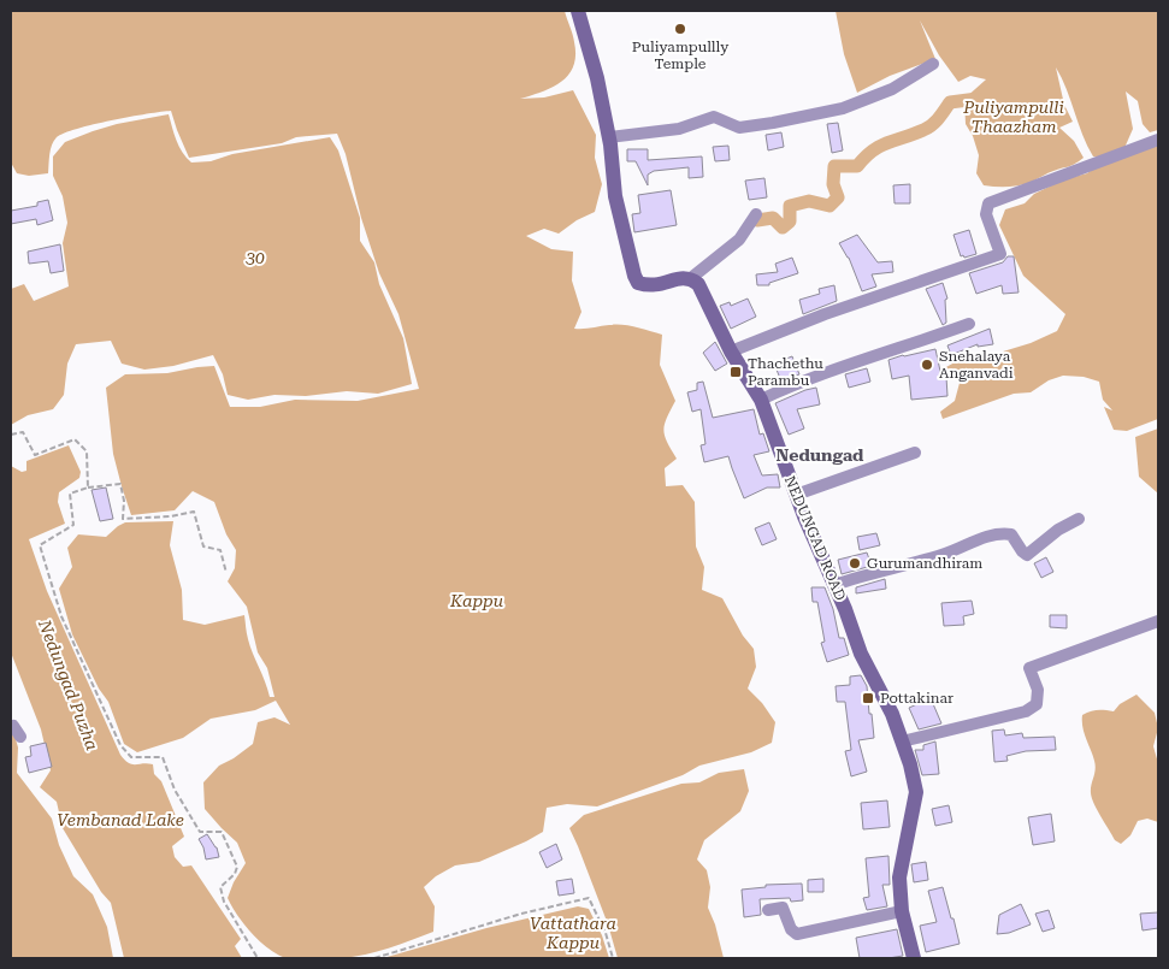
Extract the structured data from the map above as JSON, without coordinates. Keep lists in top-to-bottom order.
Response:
{
  "streets": {
    "main road": ["NEDUNGAD ROAD"]
  },
  "districts": ["Nedungad"],
  "water": [
    "Puliyampulli Thaazham",
    "30",
    "Kappu",
    "Nedungad Puzha",
    "Vembanad Lake",
    "Vattathara Kappu"
  ],
  "places": {
    "other": ["Puliyampullly Temple", "Snehalaya Anganvadi", "Gurumandhiram"],
    "transit": ["Thachethu Parambu", "Pottakinar"]
  }
}
